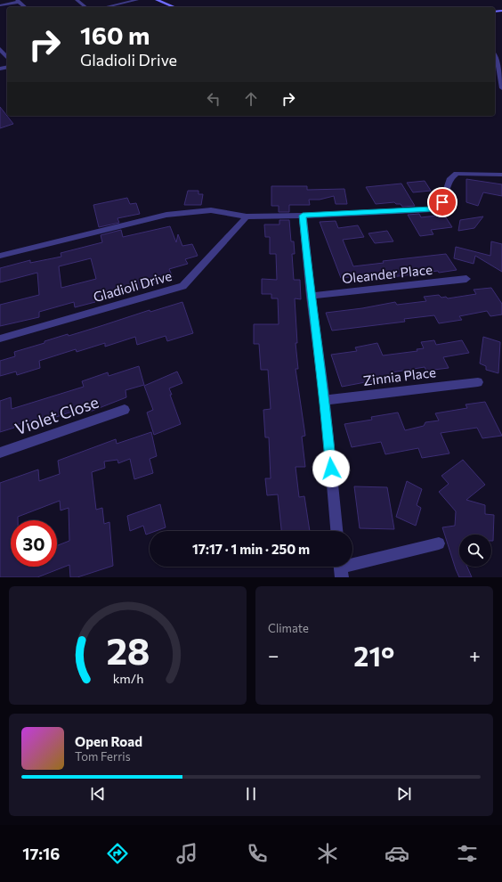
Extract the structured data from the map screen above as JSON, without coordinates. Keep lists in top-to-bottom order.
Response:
{
  "streets": {
    "street": [
      "Oleander Place",
      "Gladioli Drive",
      "Zinnia Place",
      "Violet Close"
    ]
  },
  "page": {
    "turn": ["160 m", "Gladioli Drive"],
    "limit": "30",
    "trip": "17:17 · 1 min · 250 m",
    "tile": "Climate",
    "heat": ["−", "21°", "+"],
    "song": ["Open Road", "Tom Ferris"],
    "tabs": "17:16",
    "gauge": ["28", "km/h"]
  }
}
